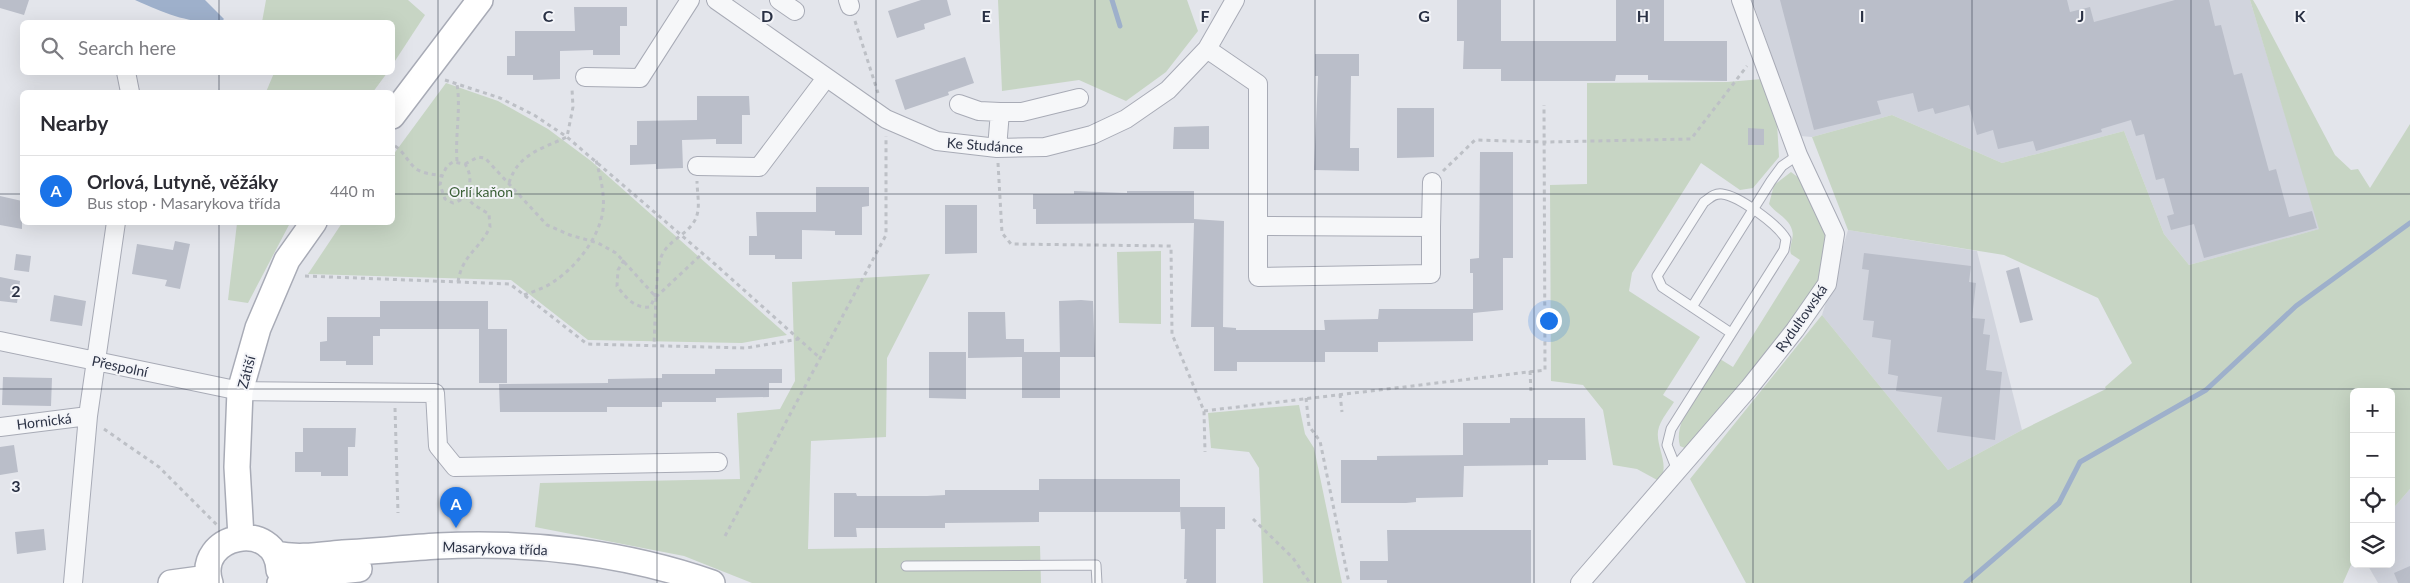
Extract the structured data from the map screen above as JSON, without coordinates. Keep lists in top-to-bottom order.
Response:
{
  "streets": {
    "street": [
      "Ke Studánce",
      "Rydultowská",
      "Přespolní",
      "Zátiší",
      "Hornická",
      "Masarykova třída"
    ]
  },
  "crossings": [
    ["Přespolní", "Zátiší"]
  ],
  "parks": ["Orlí kaňon"],
  "page": {
    "search": "Search here",
    "heading": "Nearby",
    "list": [
      {
        "mark": "A",
        "name": "Orlová, Lutyně, věžáky",
        "note": "Bus stop · Masarykova třída",
        "value": "440 m"
      }
    ],
    "map_buttons": ["+", "−"],
    "pins": "A"
  },
  "grid": {
    "columns": [
      "C",
      "D",
      "E",
      "F",
      "G",
      "H",
      "I",
      "J",
      "K"
    ],
    "rows": ["2", "3"]
  }
}
